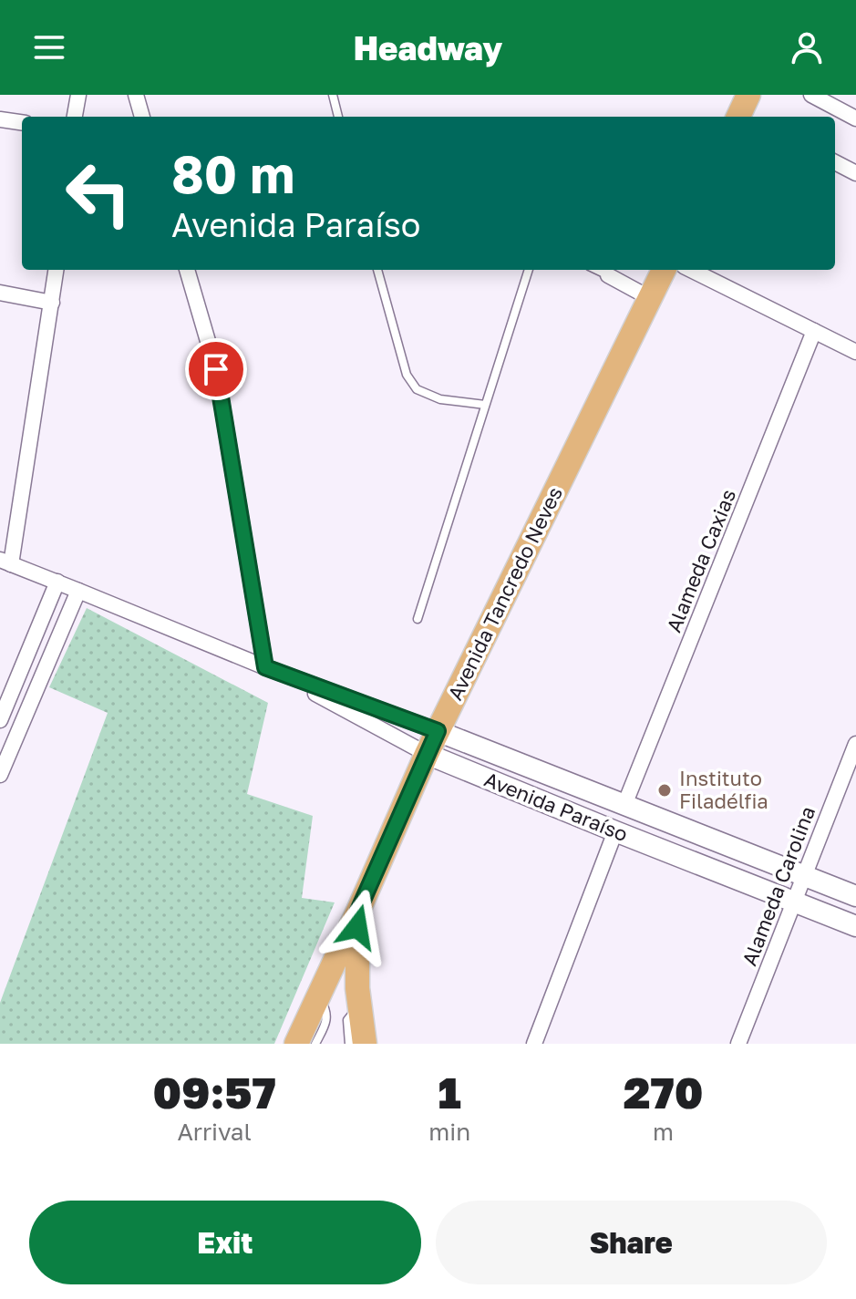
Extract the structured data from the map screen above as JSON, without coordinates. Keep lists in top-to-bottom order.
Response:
{
  "streets": {
    "main road": ["Avenida Tancredo Neves"],
    "street": ["Alameda Caxias", "Avenida Paraíso", "Alameda Carolina"]
  },
  "crossings": [
    ["Alameda Caxias", "Avenida Paraíso"],
    ["Avenida Tancredo Neves", "Avenida Paraíso"],
    ["Avenida Paraíso", "Alameda Carolina"]
  ],
  "places": ["Instituto Filadélfia"],
  "page": {
    "header": "Headway",
    "turn": ["80 m", "Avenida Paraíso"],
    "eta": [
      "09:57",
      "Arrival",
      "1",
      "min",
      "270",
      "m"
    ],
    "buttons": ["Exit", "Share"]
  }
}
